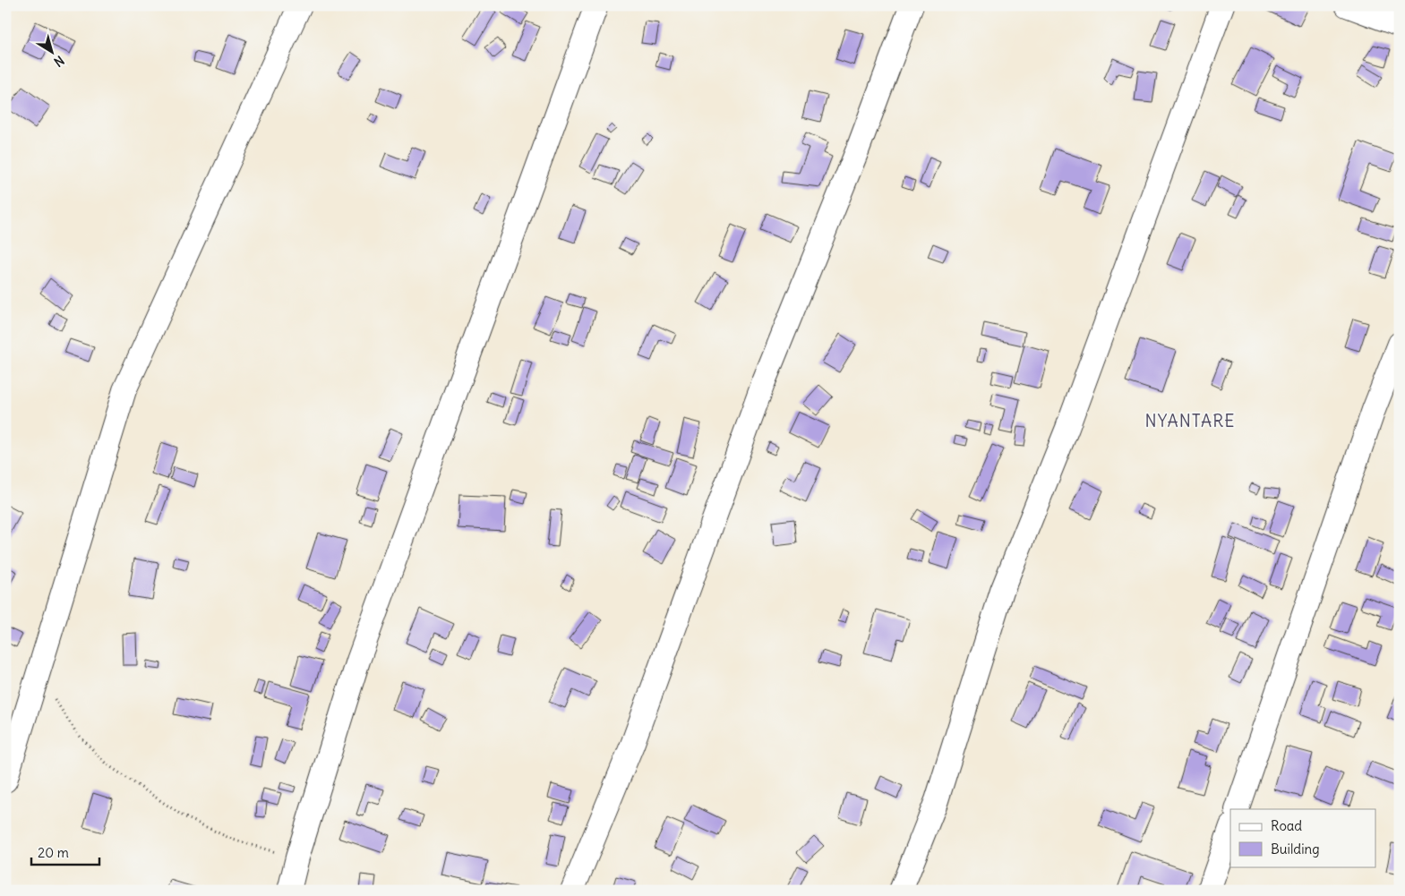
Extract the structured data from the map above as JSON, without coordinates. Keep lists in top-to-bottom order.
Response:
{
  "districts": ["NYANTARE"],
  "legend": ["Road", "Building"],
  "scale_bar": "20 m",
  "north": "bottom right"
}
